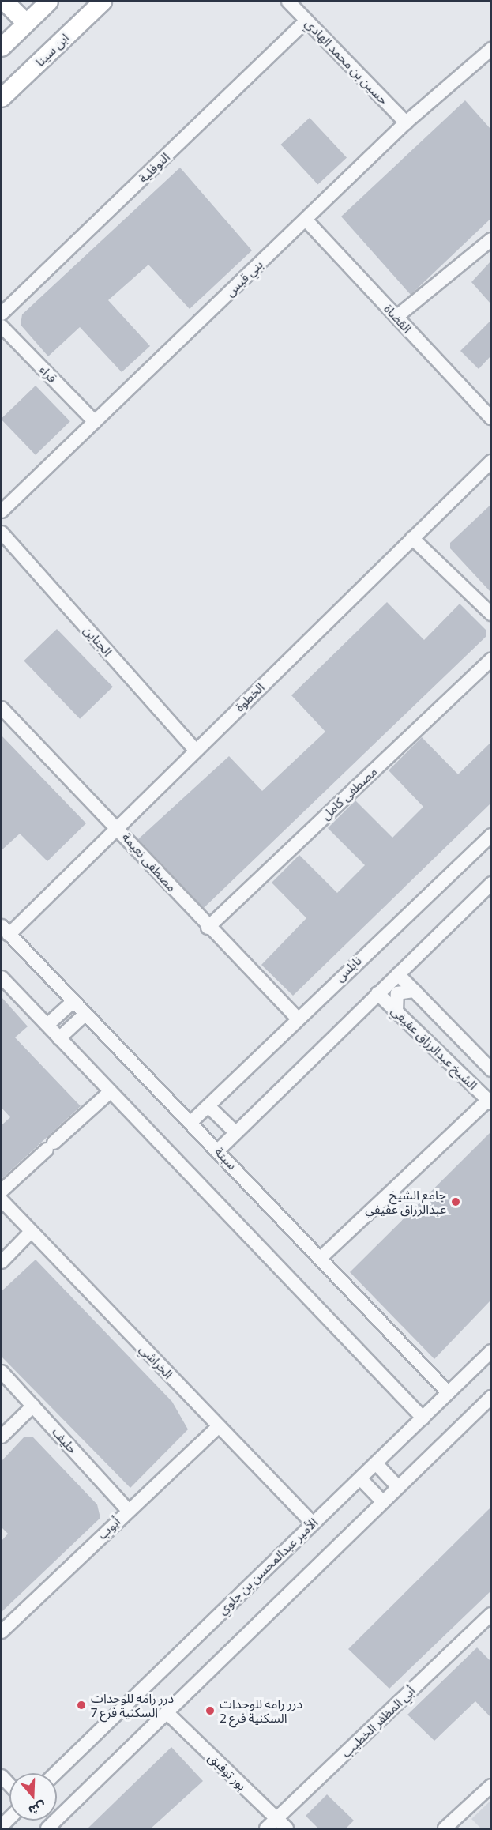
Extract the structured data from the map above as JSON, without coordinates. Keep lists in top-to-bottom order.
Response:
{
  "streets": {
    "street": [
      "ابن سينا",
      "حسين بن محمد الهادي",
      "النوفلية",
      "بني قيس",
      "القضاة",
      "قراء",
      "الجناين",
      "الخطوة",
      "مصطفى كامل",
      "مصطفى نعيمة",
      "نابلس",
      "الشيخ عبدالرزاق عفيفي",
      "سبتة",
      "الخراشي",
      "حليف",
      "أيوب",
      "الأمير عبدالمحسن بن جلوي",
      "أبي المظفر الخطيب",
      "بور توفيق"
    ]
  },
  "crossings": [
    ["حسين بن محمد الهادي", "النوفلية"],
    ["حسين بن محمد الهادي", "بني قيس"],
    ["بني قيس", "القضاة"],
    ["بني قيس", "قراء"],
    ["الجناين", "الخطوة"],
    ["الخطوة", "مصطفى نعيمة"],
    ["الخطوة", "سبتة"],
    ["مصطفى كامل", "مصطفى نعيمة"],
    ["مصطفى نعيمة", "نابلس"],
    ["نابلس", "سبتة"],
    ["سبتة", "الأمير عبدالمحسن بن جلوي"],
    ["الخراشي", "أيوب"],
    ["الخراشي", "الأمير عبدالمحسن بن جلوي"],
    ["حليف", "أيوب"],
    ["أبي المظفر الخطيب", "بور توفيق"]
  ],
  "places": ["جامع الشيخ عبدالرزاق عفيفي", "درر رامه للوحدات السكنية فرع 7", "درر رامه للوحدات السكنية فرع 2"],
  "north": "bottom"
}
